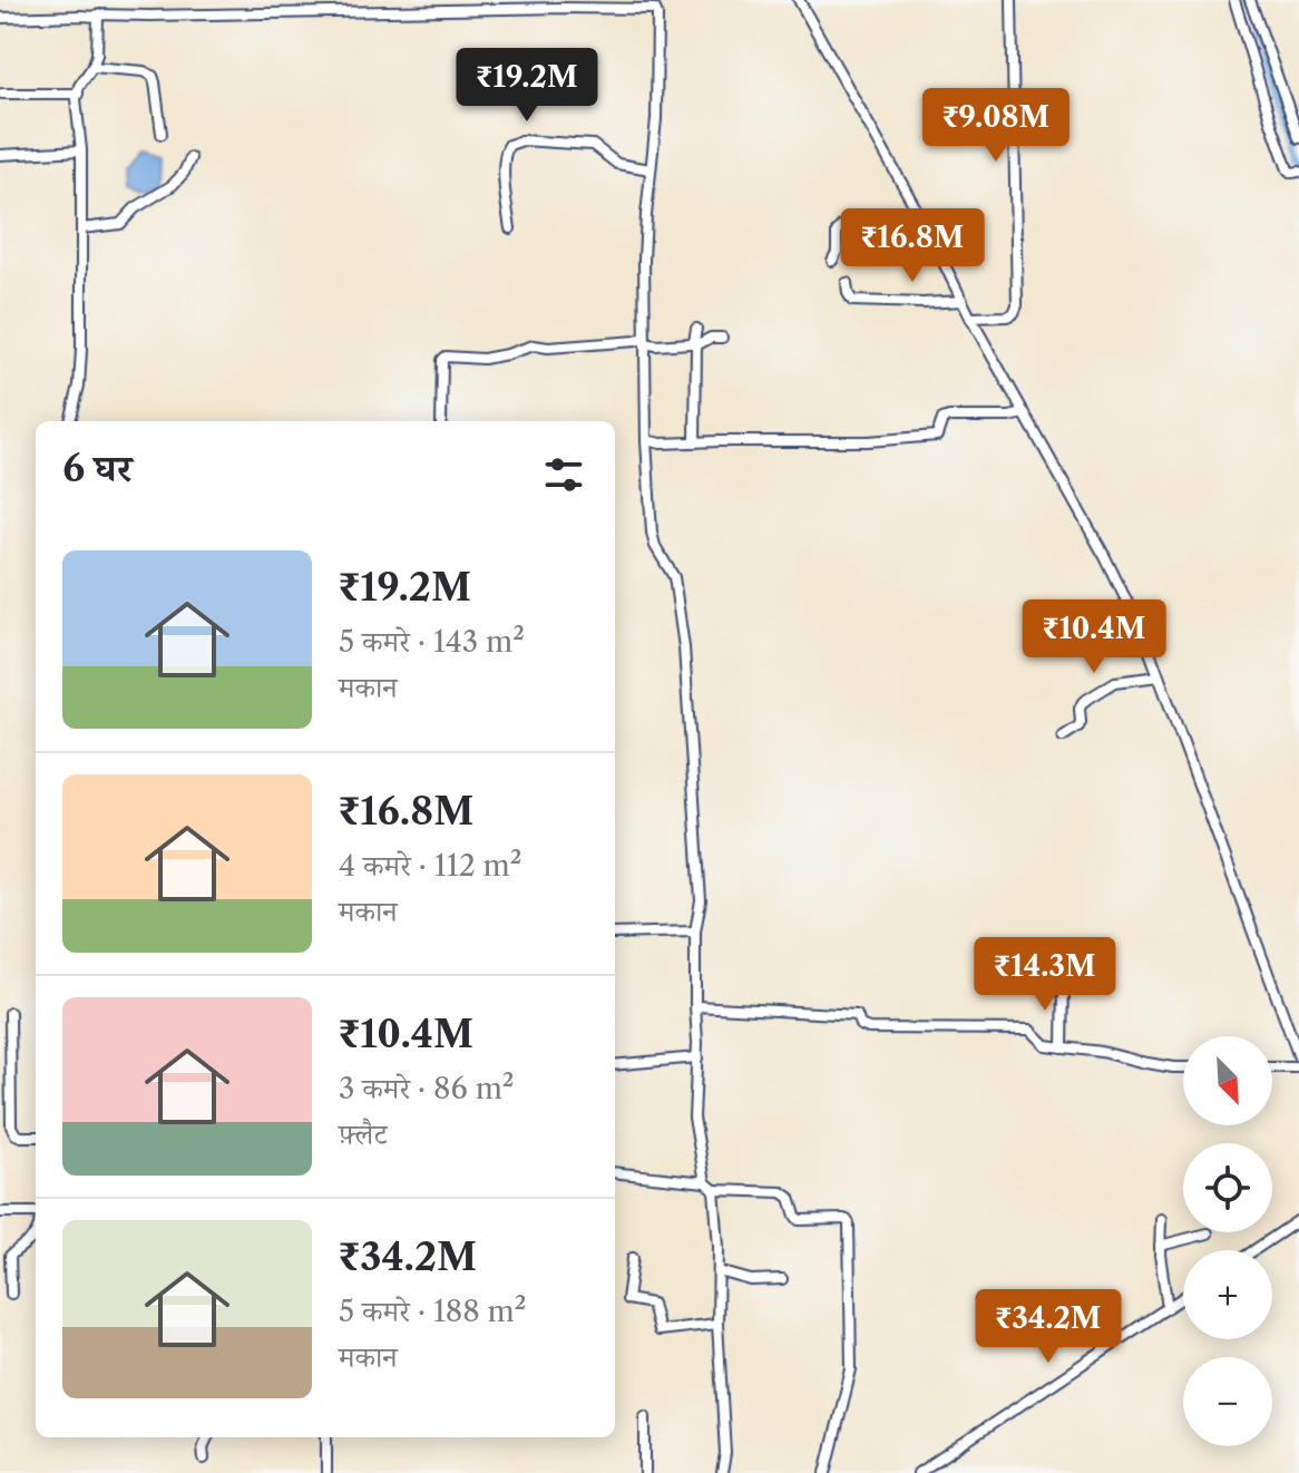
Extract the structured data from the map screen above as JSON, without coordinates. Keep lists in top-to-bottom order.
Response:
{
  "north": "bottom right",
  "page": {
    "price": [
      "₹19.2M",
      "₹9.08M",
      "₹16.8M",
      "₹10.4M",
      "₹14.3M",
      "₹34.2M"
    ],
    "heading": "6 घर",
    "list": [
      {
        "name": "₹19.2M",
        "note": "5 कमरे · 143 m² · मकान"
      },
      {
        "name": "₹16.8M",
        "note": "4 कमरे · 112 m² · मकान"
      },
      {
        "name": "₹10.4M",
        "note": "3 कमरे · 86 m² · फ़्लैट"
      },
      {
        "name": "₹34.2M",
        "note": "5 कमरे · 188 m² · मकान"
      }
    ],
    "map_buttons": ["+", "−"]
  }
}
